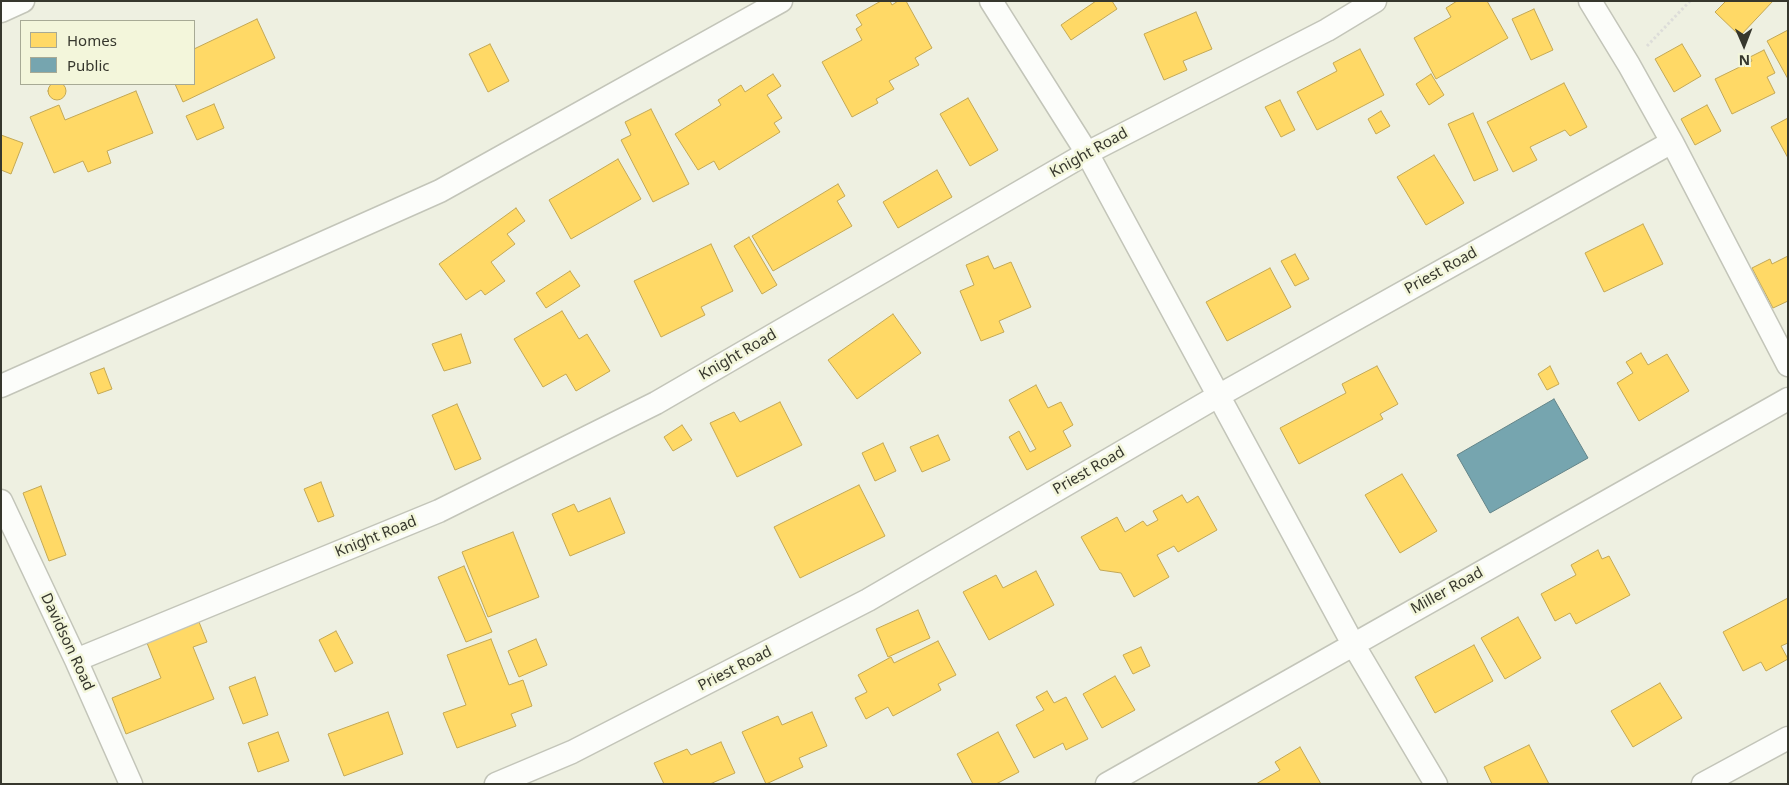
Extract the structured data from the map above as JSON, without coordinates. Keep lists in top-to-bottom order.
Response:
{
  "streets": {
    "street": [
      "Knight Road",
      "Priest Road",
      "Miller Road",
      "Davidson Road"
    ]
  },
  "crossings": [
    ["Knight Road", "Davidson Road"]
  ],
  "legend": ["Homes", "Public"],
  "north": "bottom"
}
